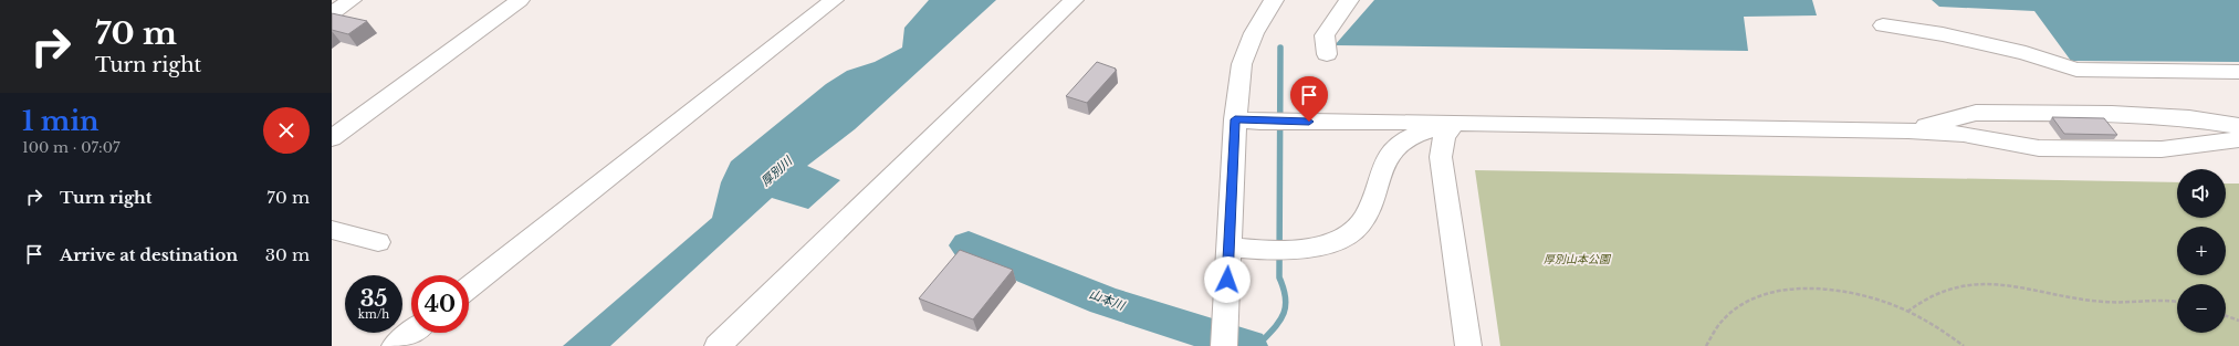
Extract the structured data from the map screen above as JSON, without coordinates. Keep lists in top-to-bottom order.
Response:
{
  "water": ["厚別川", "山本川"],
  "parks": ["厚別山本公園"],
  "page": {
    "turn": ["70 m", "Turn right"],
    "heading": ["1 min", "100 m · 07:07"],
    "list": [
      {
        "name": "Turn right",
        "value": "70 m"
      },
      {
        "name": "Arrive at destination",
        "value": "30 m"
      }
    ],
    "map_buttons": ["+", "−"],
    "speed": "35 km/h",
    "limit": "40"
  }
}
